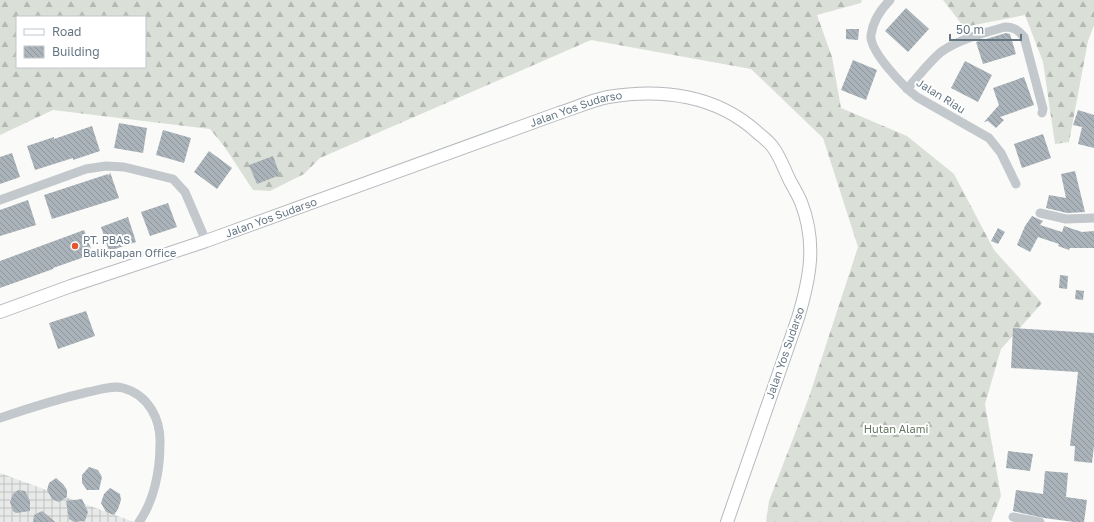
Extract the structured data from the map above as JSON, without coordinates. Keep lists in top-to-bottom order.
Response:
{
  "streets": {
    "main road": ["Jalan Yos Sudarso"],
    "street": ["Jalan Riau"]
  },
  "parks": ["Hutan Alami"],
  "places": ["PT. PBAS Balikpapan Office"],
  "legend": ["Road", "Building"],
  "scale_bar": "50 m"
}
